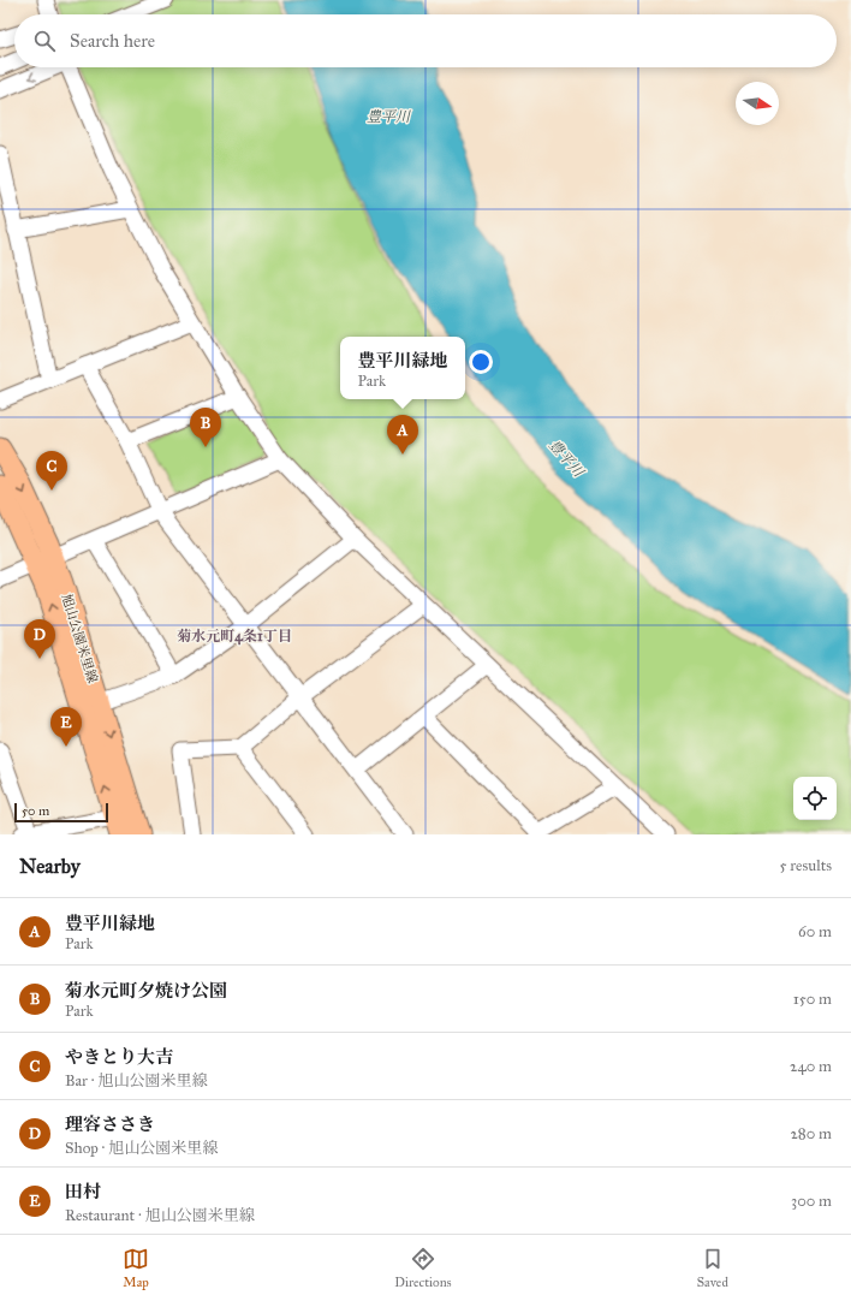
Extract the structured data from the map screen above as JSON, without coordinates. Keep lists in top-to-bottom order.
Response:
{
  "streets": {
    "main road": ["旭山公園米里線"]
  },
  "districts": ["菊水元町4条1丁目"],
  "water": ["豊平川"],
  "scale_bar": "50 m",
  "north": "right",
  "page": {
    "search": "Search here",
    "popup": ["豊平川緑地", "Park"],
    "pins": [
      "B",
      "A",
      "C",
      "D",
      "E"
    ],
    "scale": "50 m",
    "heading": ["Nearby", "5 results"],
    "list": [
      {
        "mark": "A",
        "name": "豊平川緑地",
        "note": "Park",
        "value": "60 m"
      },
      {
        "mark": "B",
        "name": "菊水元町夕焼け公園",
        "note": "Park",
        "value": "150 m"
      },
      {
        "mark": "C",
        "name": "やきとり大吉",
        "note": "Bar · 旭山公園米里線",
        "value": "240 m"
      },
      {
        "mark": "D",
        "name": "理容ささき",
        "note": "Shop · 旭山公園米里線",
        "value": "280 m"
      },
      {
        "mark": "E",
        "name": "田村",
        "note": "Restaurant · 旭山公園米里線",
        "value": "300 m"
      }
    ],
    "nav": ["Map", "Directions", "Saved"]
  }
}
